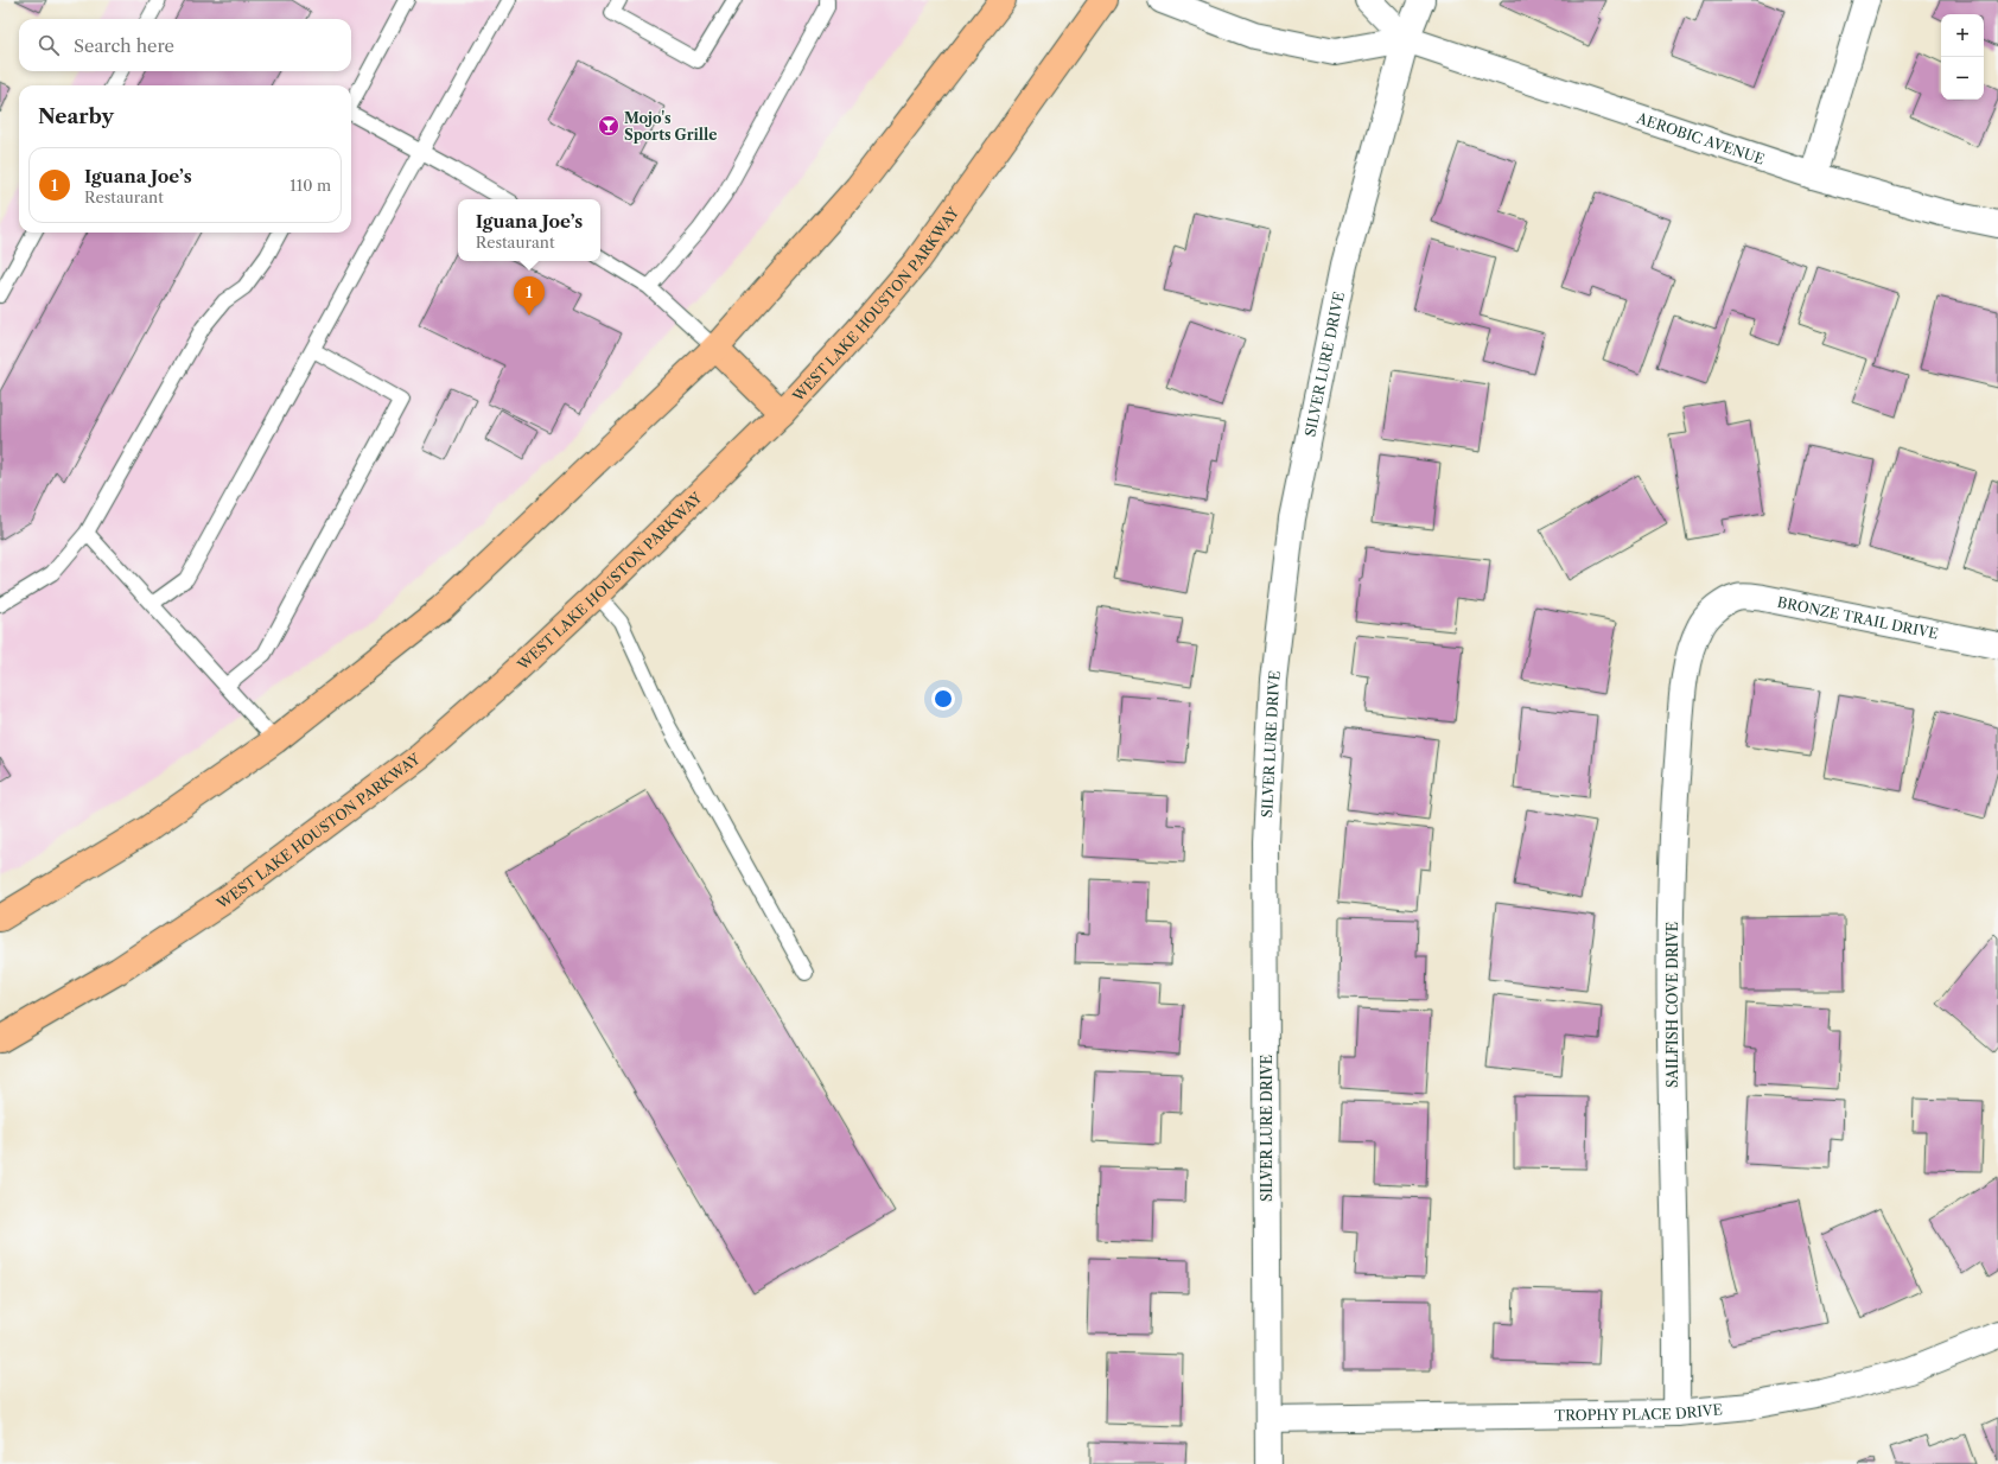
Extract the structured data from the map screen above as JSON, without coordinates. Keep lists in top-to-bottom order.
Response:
{
  "streets": {
    "main road": ["WEST LAKE HOUSTON PARKWAY"],
    "street": [
      "AEROBIC AVENUE",
      "SILVER LURE DRIVE",
      "BRONZE TRAIL DRIVE",
      "SAILFISH COVE DRIVE",
      "TROPHY PLACE DRIVE"
    ]
  },
  "crossings": [
    ["AEROBIC AVENUE", "SILVER LURE DRIVE"],
    ["SILVER LURE DRIVE", "TROPHY PLACE DRIVE"],
    ["BRONZE TRAIL DRIVE", "SAILFISH COVE DRIVE"],
    ["SAILFISH COVE DRIVE", "TROPHY PLACE DRIVE"]
  ],
  "places": {
    "bar": ["Mojo's Sports Grille"]
  },
  "page": {
    "map_buttons": ["+", "−"],
    "search": "Search here",
    "heading": "Nearby",
    "list": [
      {
        "mark": "1",
        "name": "Iguana Joe’s",
        "note": "Restaurant",
        "value": "110 m"
      }
    ],
    "popup": ["Iguana Joe’s", "Restaurant"],
    "pins": "1"
  }
}
